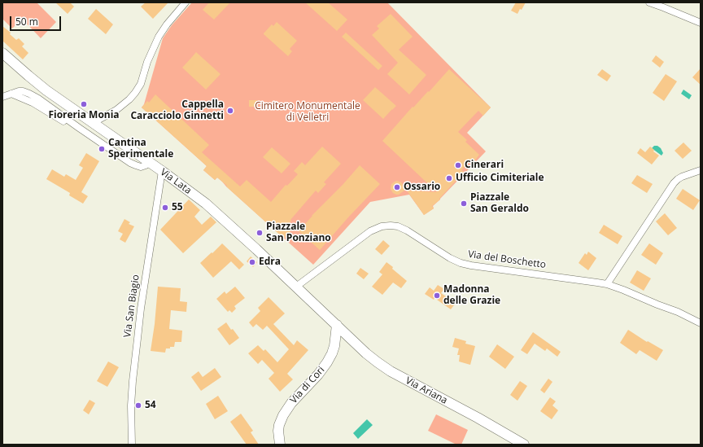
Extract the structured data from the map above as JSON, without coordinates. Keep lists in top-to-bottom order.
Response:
{
  "streets": {
    "main road": ["Via Lata", "Via di Cori", "Via Ariana"],
    "street": ["Via del Boschetto", "Via San Biagio"]
  },
  "crossings": [
    ["Via Lata", "Via del Boschetto"],
    ["Via Lata", "Via San Biagio"],
    ["Via Lata", "Via di Cori"],
    ["Via Lata", "Via Ariana"],
    ["Via di Cori", "Via Ariana"]
  ],
  "parks": ["Cimitero Monumentale di Velletri"],
  "places": [
    "Fioreria Monia",
    "Cappella Caracciolo Ginnetti",
    "Cantina Sperimentale",
    "Cinerari",
    "Ufficio Cimiteriale",
    "Ossario",
    "Piazzale San Geraldo",
    "55",
    "Piazzale San Ponziano",
    "Edra",
    "Madonna delle Grazie",
    "54"
  ],
  "scale_bar": "50 m"
}
